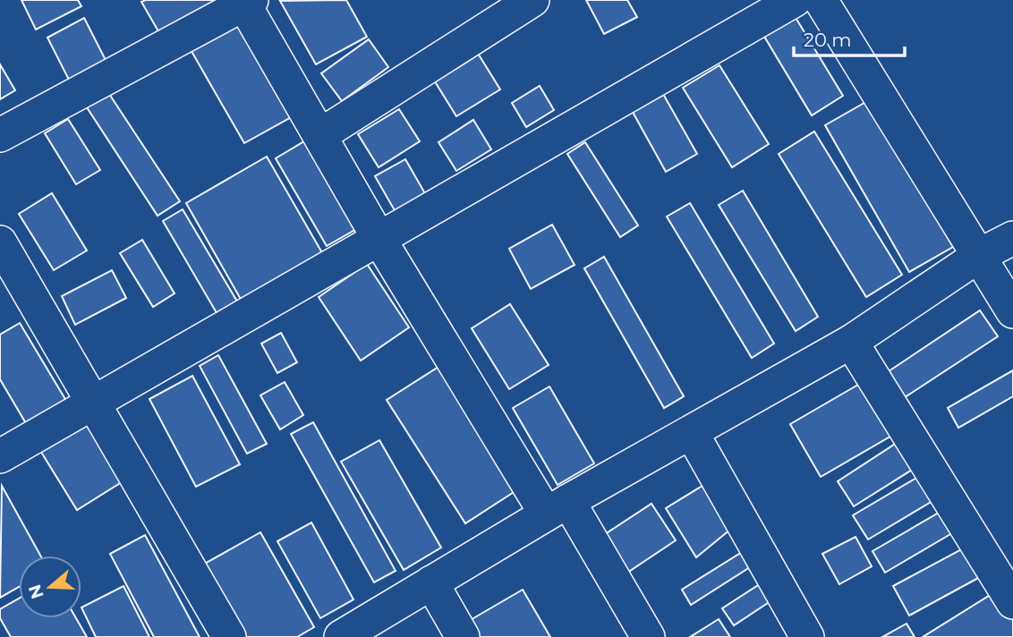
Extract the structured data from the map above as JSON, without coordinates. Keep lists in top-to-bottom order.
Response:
{
  "scale_bar": "20 m",
  "north": "left"
}
